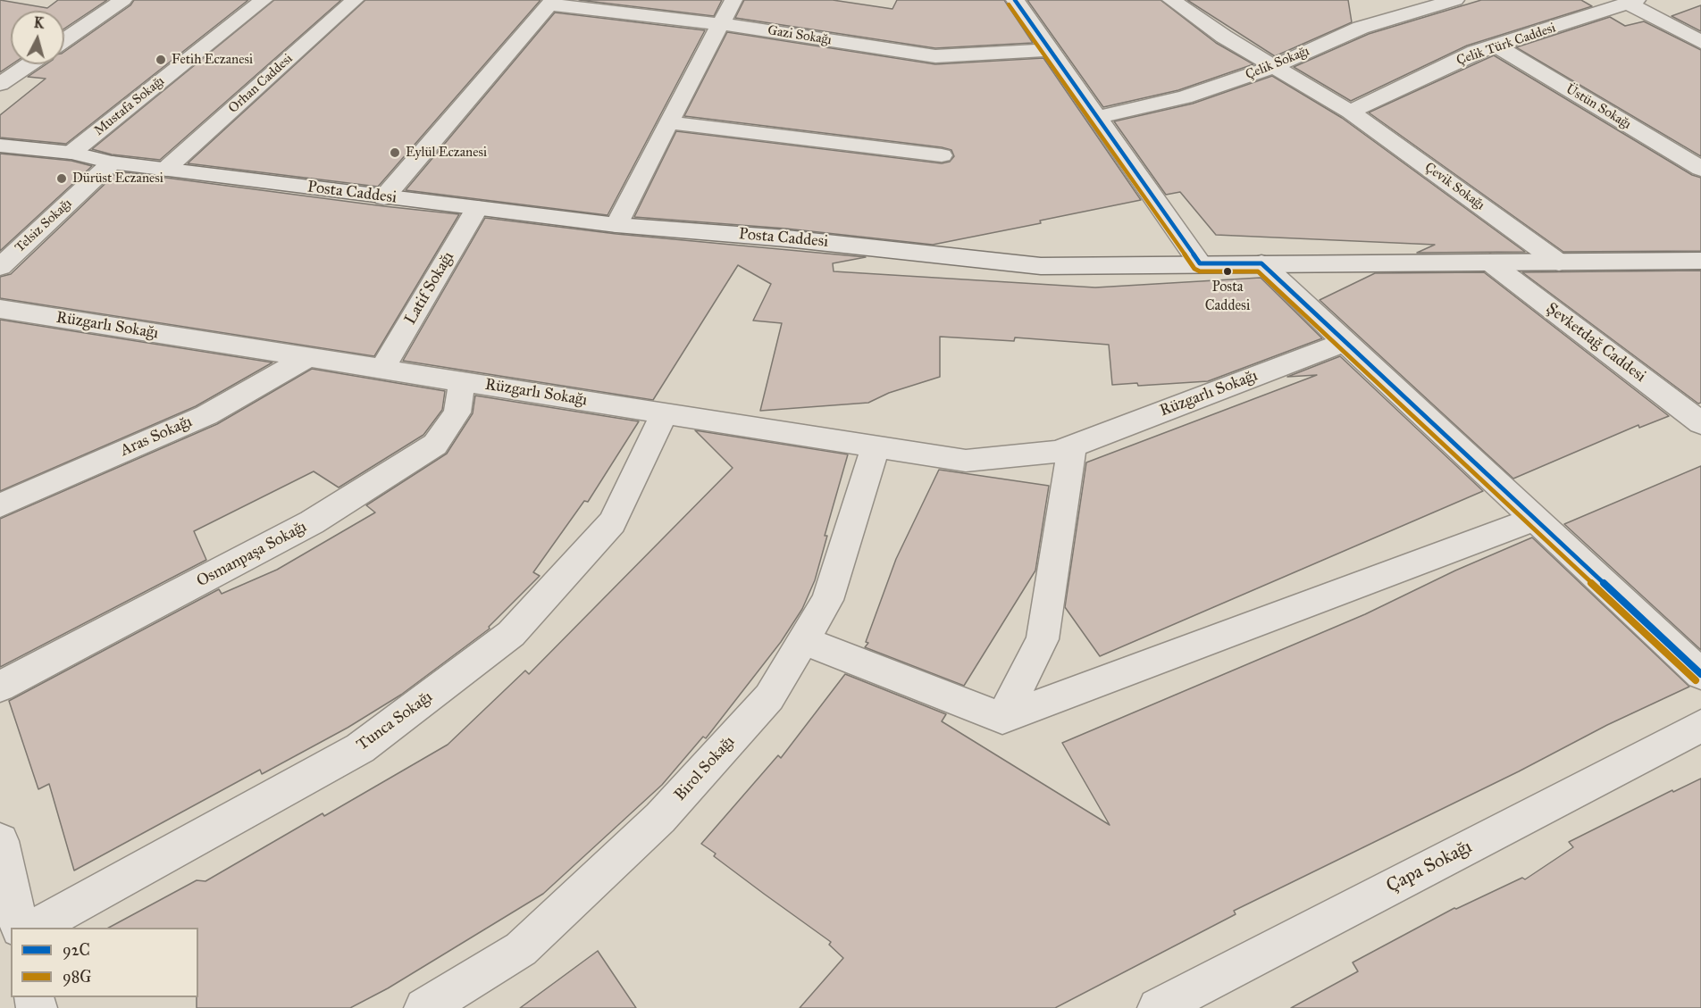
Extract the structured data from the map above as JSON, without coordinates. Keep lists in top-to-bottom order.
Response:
{
  "streets": {
    "street": [
      "Gazi Sokağı",
      "Çelik Türk Caddesi",
      "Çelik Sokağı",
      "Orhan Caddesi",
      "Mustafa Sokağı",
      "Üstün Sokağı",
      "Çevik Sokağı",
      "Posta Caddesi",
      "Telsiz Sokağı",
      "Latif Sokağı",
      "Rüzgarlı Sokağı",
      "Şevketdağ Caddesi",
      "Aras Sokağı",
      "Osmanpaşa Sokağı",
      "Tunca Sokağı",
      "Birol Sokağı",
      "Çapa Sokağı"
    ]
  },
  "crossings": [
    ["Çelik Türk Caddesi", "Üstün Sokağı"],
    ["Çelik Türk Caddesi", "Çevik Sokağı"],
    ["Çelik Sokağı", "Çevik Sokağı"],
    ["Orhan Caddesi", "Posta Caddesi"],
    ["Mustafa Sokağı", "Posta Caddesi"],
    ["Çevik Sokağı", "Posta Caddesi"],
    ["Posta Caddesi", "Telsiz Sokağı"],
    ["Posta Caddesi", "Latif Sokağı"],
    ["Posta Caddesi", "Şevketdağ Caddesi"],
    ["Latif Sokağı", "Rüzgarlı Sokağı"],
    ["Rüzgarlı Sokağı", "Aras Sokağı"],
    ["Rüzgarlı Sokağı", "Osmanpaşa Sokağı"],
    ["Rüzgarlı Sokağı", "Tunca Sokağı"],
    ["Rüzgarlı Sokağı", "Birol Sokağı"]
  ],
  "places": [
    "Fetih Eczanesi",
    "Eylül Eczanesi",
    "Dürüst Eczanesi",
    "Posta Caddesi"
  ],
  "lines": ["transit line 92C", "transit line 98G"],
  "legend": ["92C", "98G"],
  "north": "top"
}
